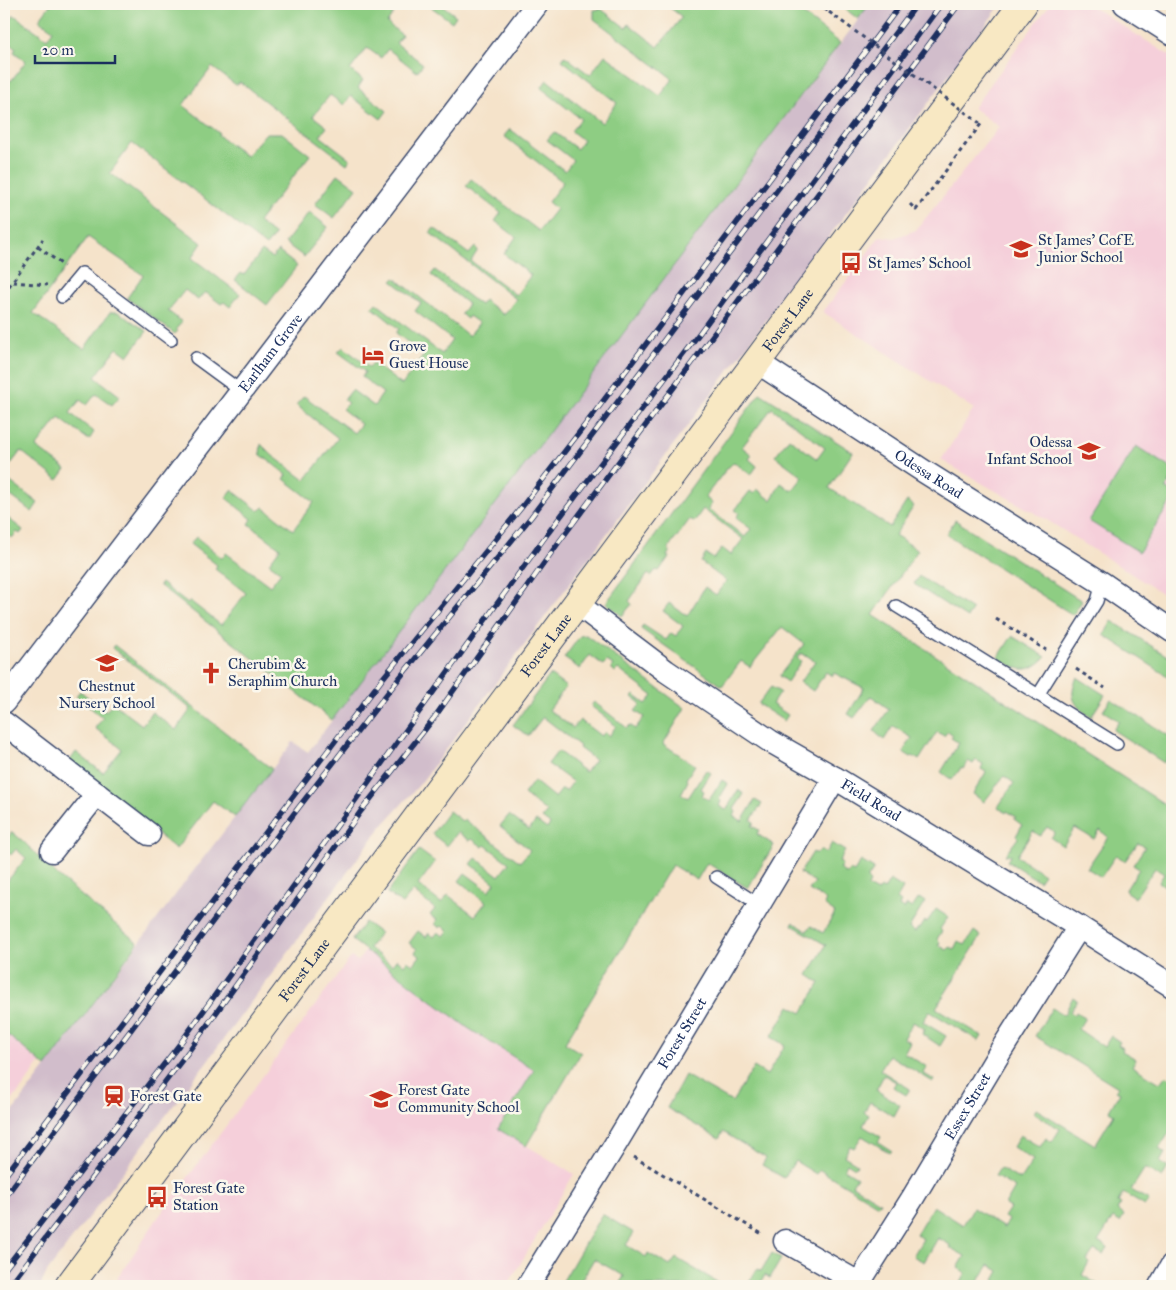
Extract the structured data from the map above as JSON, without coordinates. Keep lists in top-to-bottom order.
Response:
{
  "streets": {
    "street": [
      "Forest Lane",
      "Earlham Grove",
      "Odessa Road",
      "Field Road",
      "Forest Street",
      "Essex Street"
    ]
  },
  "crossings": [
    ["Forest Lane", "Odessa Road"],
    ["Forest Lane", "Field Road"],
    ["Field Road", "Forest Street"],
    ["Field Road", "Essex Street"]
  ],
  "places": {
    "school or university": [
      "St James' CofE Junior School",
      "Odessa Infant School",
      "Chestnut Nursery School",
      "Forest Gate Community School"
    ],
    "bus stop": ["St James' School", "Forest Gate Station"],
    "hotel": ["Grove Guest House"],
    "church": ["Cherubim & Seraphim Church"],
    "station": ["Forest Gate"]
  },
  "scale_bar": "20 m"
}
